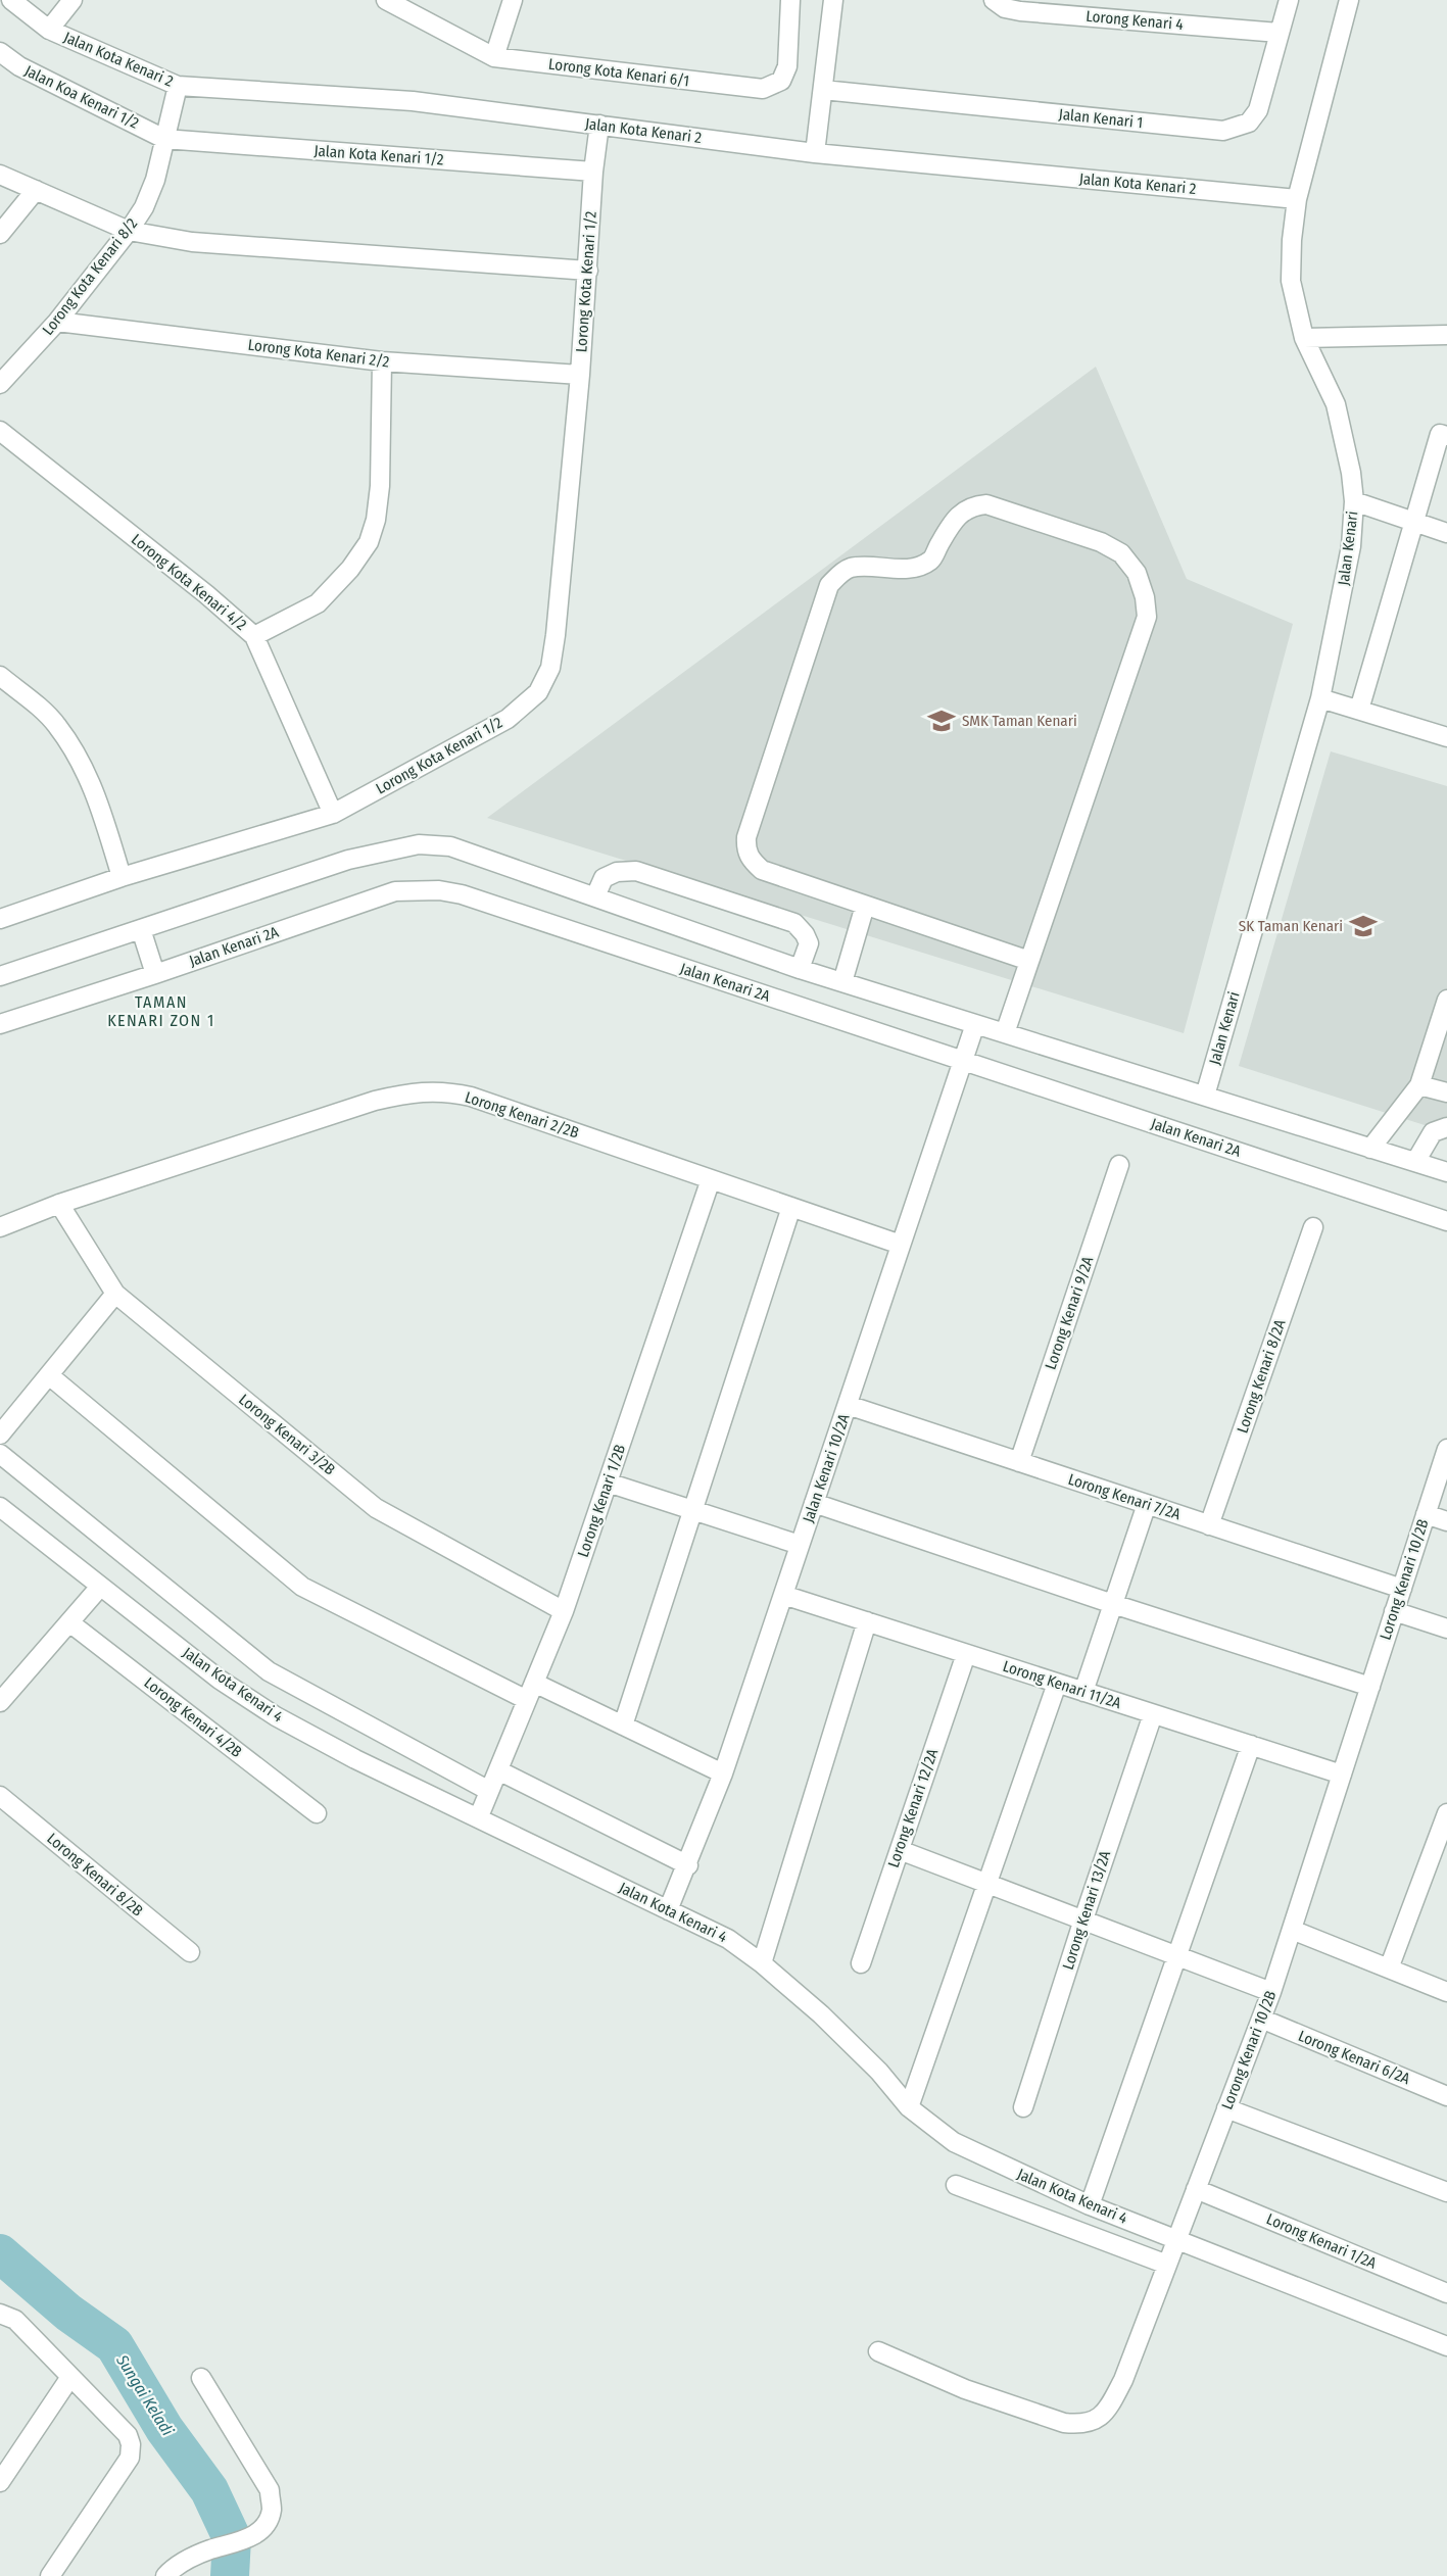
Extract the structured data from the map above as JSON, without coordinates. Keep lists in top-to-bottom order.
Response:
{
  "streets": {
    "street": [
      "Lorong Kenari 4",
      "Jalan Kota Kenari 2",
      "Lorong Kota Kenari 6/1",
      "Jalan Koa Kenari 1/2",
      "Jalan Kenari 1",
      "Jalan Kota Kenari 1/2",
      "Lorong Kota Kenari 8/2",
      "Lorong Kota Kenari 1/2",
      "Lorong Kota Kenari 2/2",
      "Jalan Kenari",
      "Lorong Kota Kenari 4/2",
      "Jalan Kenari 2A",
      "Lorong Kenari 2/2B",
      "Lorong Kenari 9/2A",
      "Lorong Kenari 8/2A",
      "Lorong Kenari 3/2B",
      "Jalan Kenari 10/2A",
      "Lorong Kenari 7/2A",
      "Lorong Kenari 1/2B",
      "Lorong Kenari 10/2B",
      "Jalan Kota Kenari 4",
      "Lorong Kenari 11/2A",
      "Lorong Kenari 4/2B",
      "Lorong Kenari 12/2A",
      "Lorong Kenari 8/2B",
      "Lorong Kenari 13/2A",
      "Lorong Kenari 6/2A",
      "Lorong Kenari 1/2A"
    ]
  },
  "crossings": [
    ["Lorong Kenari 4", "Jalan Kenari 1"],
    ["Jalan Kota Kenari 2", "Lorong Kota Kenari 8/2"],
    ["Jalan Kota Kenari 2", "Lorong Kota Kenari 1/2"],
    ["Jalan Kota Kenari 2", "Jalan Kenari"],
    ["Jalan Koa Kenari 1/2", "Jalan Kota Kenari 1/2"],
    ["Jalan Koa Kenari 1/2", "Lorong Kota Kenari 8/2"],
    ["Jalan Kota Kenari 1/2", "Lorong Kota Kenari 8/2"],
    ["Jalan Kota Kenari 1/2", "Lorong Kota Kenari 1/2"],
    ["Lorong Kota Kenari 8/2", "Lorong Kota Kenari 2/2"],
    ["Lorong Kota Kenari 1/2", "Lorong Kota Kenari 2/2"],
    ["Lorong Kota Kenari 1/2", "Lorong Kota Kenari 4/2"],
    ["Jalan Kenari 2A", "Jalan Kenari 10/2A"],
    ["Lorong Kenari 2/2B", "Lorong Kenari 3/2B"],
    ["Lorong Kenari 2/2B", "Jalan Kenari 10/2A"],
    ["Lorong Kenari 2/2B", "Lorong Kenari 1/2B"],
    ["Lorong Kenari 9/2A", "Lorong Kenari 7/2A"],
    ["Lorong Kenari 8/2A", "Lorong Kenari 7/2A"],
    ["Lorong Kenari 3/2B", "Lorong Kenari 1/2B"],
    ["Jalan Kenari 10/2A", "Lorong Kenari 7/2A"],
    ["Jalan Kenari 10/2A", "Jalan Kota Kenari 4"],
    ["Jalan Kenari 10/2A", "Lorong Kenari 11/2A"],
    ["Lorong Kenari 7/2A", "Lorong Kenari 10/2B"],
    ["Lorong Kenari 1/2B", "Jalan Kota Kenari 4"],
    ["Lorong Kenari 10/2B", "Jalan Kota Kenari 4"],
    ["Lorong Kenari 10/2B", "Lorong Kenari 11/2A"],
    ["Lorong Kenari 10/2B", "Lorong Kenari 6/2A"],
    ["Lorong Kenari 10/2B", "Lorong Kenari 1/2A"],
    ["Lorong Kenari 11/2A", "Lorong Kenari 12/2A"],
    ["Lorong Kenari 11/2A", "Lorong Kenari 13/2A"]
  ],
  "districts": ["TAMAN KENARI ZON 1"],
  "water": ["Sungai Keladi"],
  "places": {
    "school or university": ["SMK Taman Kenari", "SK Taman Kenari"]
  }
}
